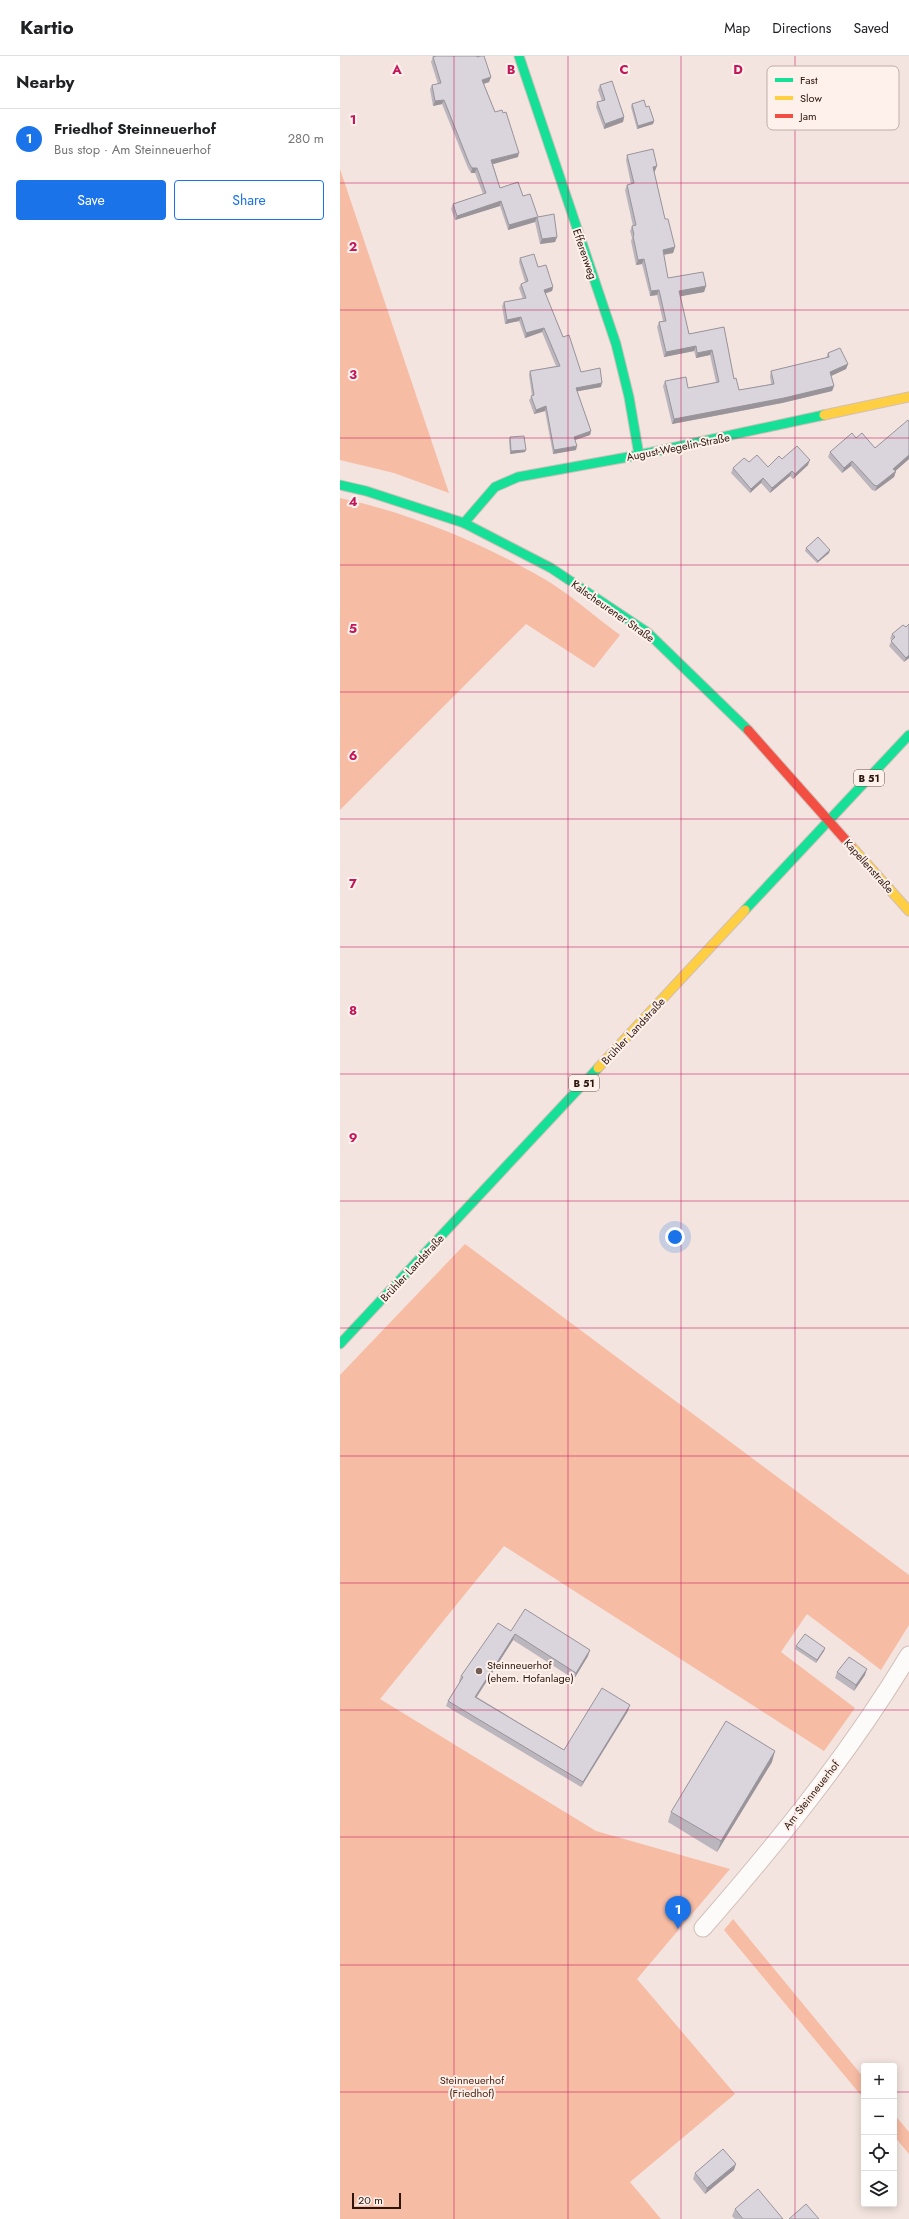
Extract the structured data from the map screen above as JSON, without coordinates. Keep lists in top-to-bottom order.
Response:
{
  "streets": {
    "main road": [
      "Efferenweg",
      "August-Wegelin-Straße",
      "Kalscheurener Straße",
      "B 51",
      "Kapellenstraße",
      "Brühler Landstraße"
    ],
    "street": ["Am Steinneuerhof"]
  },
  "crossings": [
    ["Efferenweg", "August-Wegelin-Straße"],
    ["August-Wegelin-Straße", "Kalscheurener Straße"],
    ["Kalscheurener Straße", "Kapellenstraße"],
    ["Kalscheurener Straße", "Brühler Landstraße"],
    ["Kapellenstraße", "Brühler Landstraße"]
  ],
  "parks": ["Steinneuerhof (Friedhof)"],
  "places": ["Steinneuerhof (ehem. Hofanlage)"],
  "legend": ["Fast", "Slow", "Jam"],
  "scale_bar": "20 m",
  "page": {
    "header": "Kartio",
    "nav": ["Map", "Directions", "Saved"],
    "heading": "Nearby",
    "list": [
      {
        "mark": "1",
        "name": "Friedhof Steinneuerhof",
        "note": "Bus stop · Am Steinneuerhof",
        "value": "280 m"
      }
    ],
    "buttons": ["Save", "Share"],
    "pins": "1",
    "map_buttons": ["+", "−"],
    "scale": "20 m"
  },
  "grid": {
    "columns": [
      "A",
      "B",
      "C",
      "D"
    ],
    "rows": [
      "1",
      "2",
      "3",
      "4",
      "5",
      "6",
      "7",
      "8",
      "9"
    ]
  }
}
